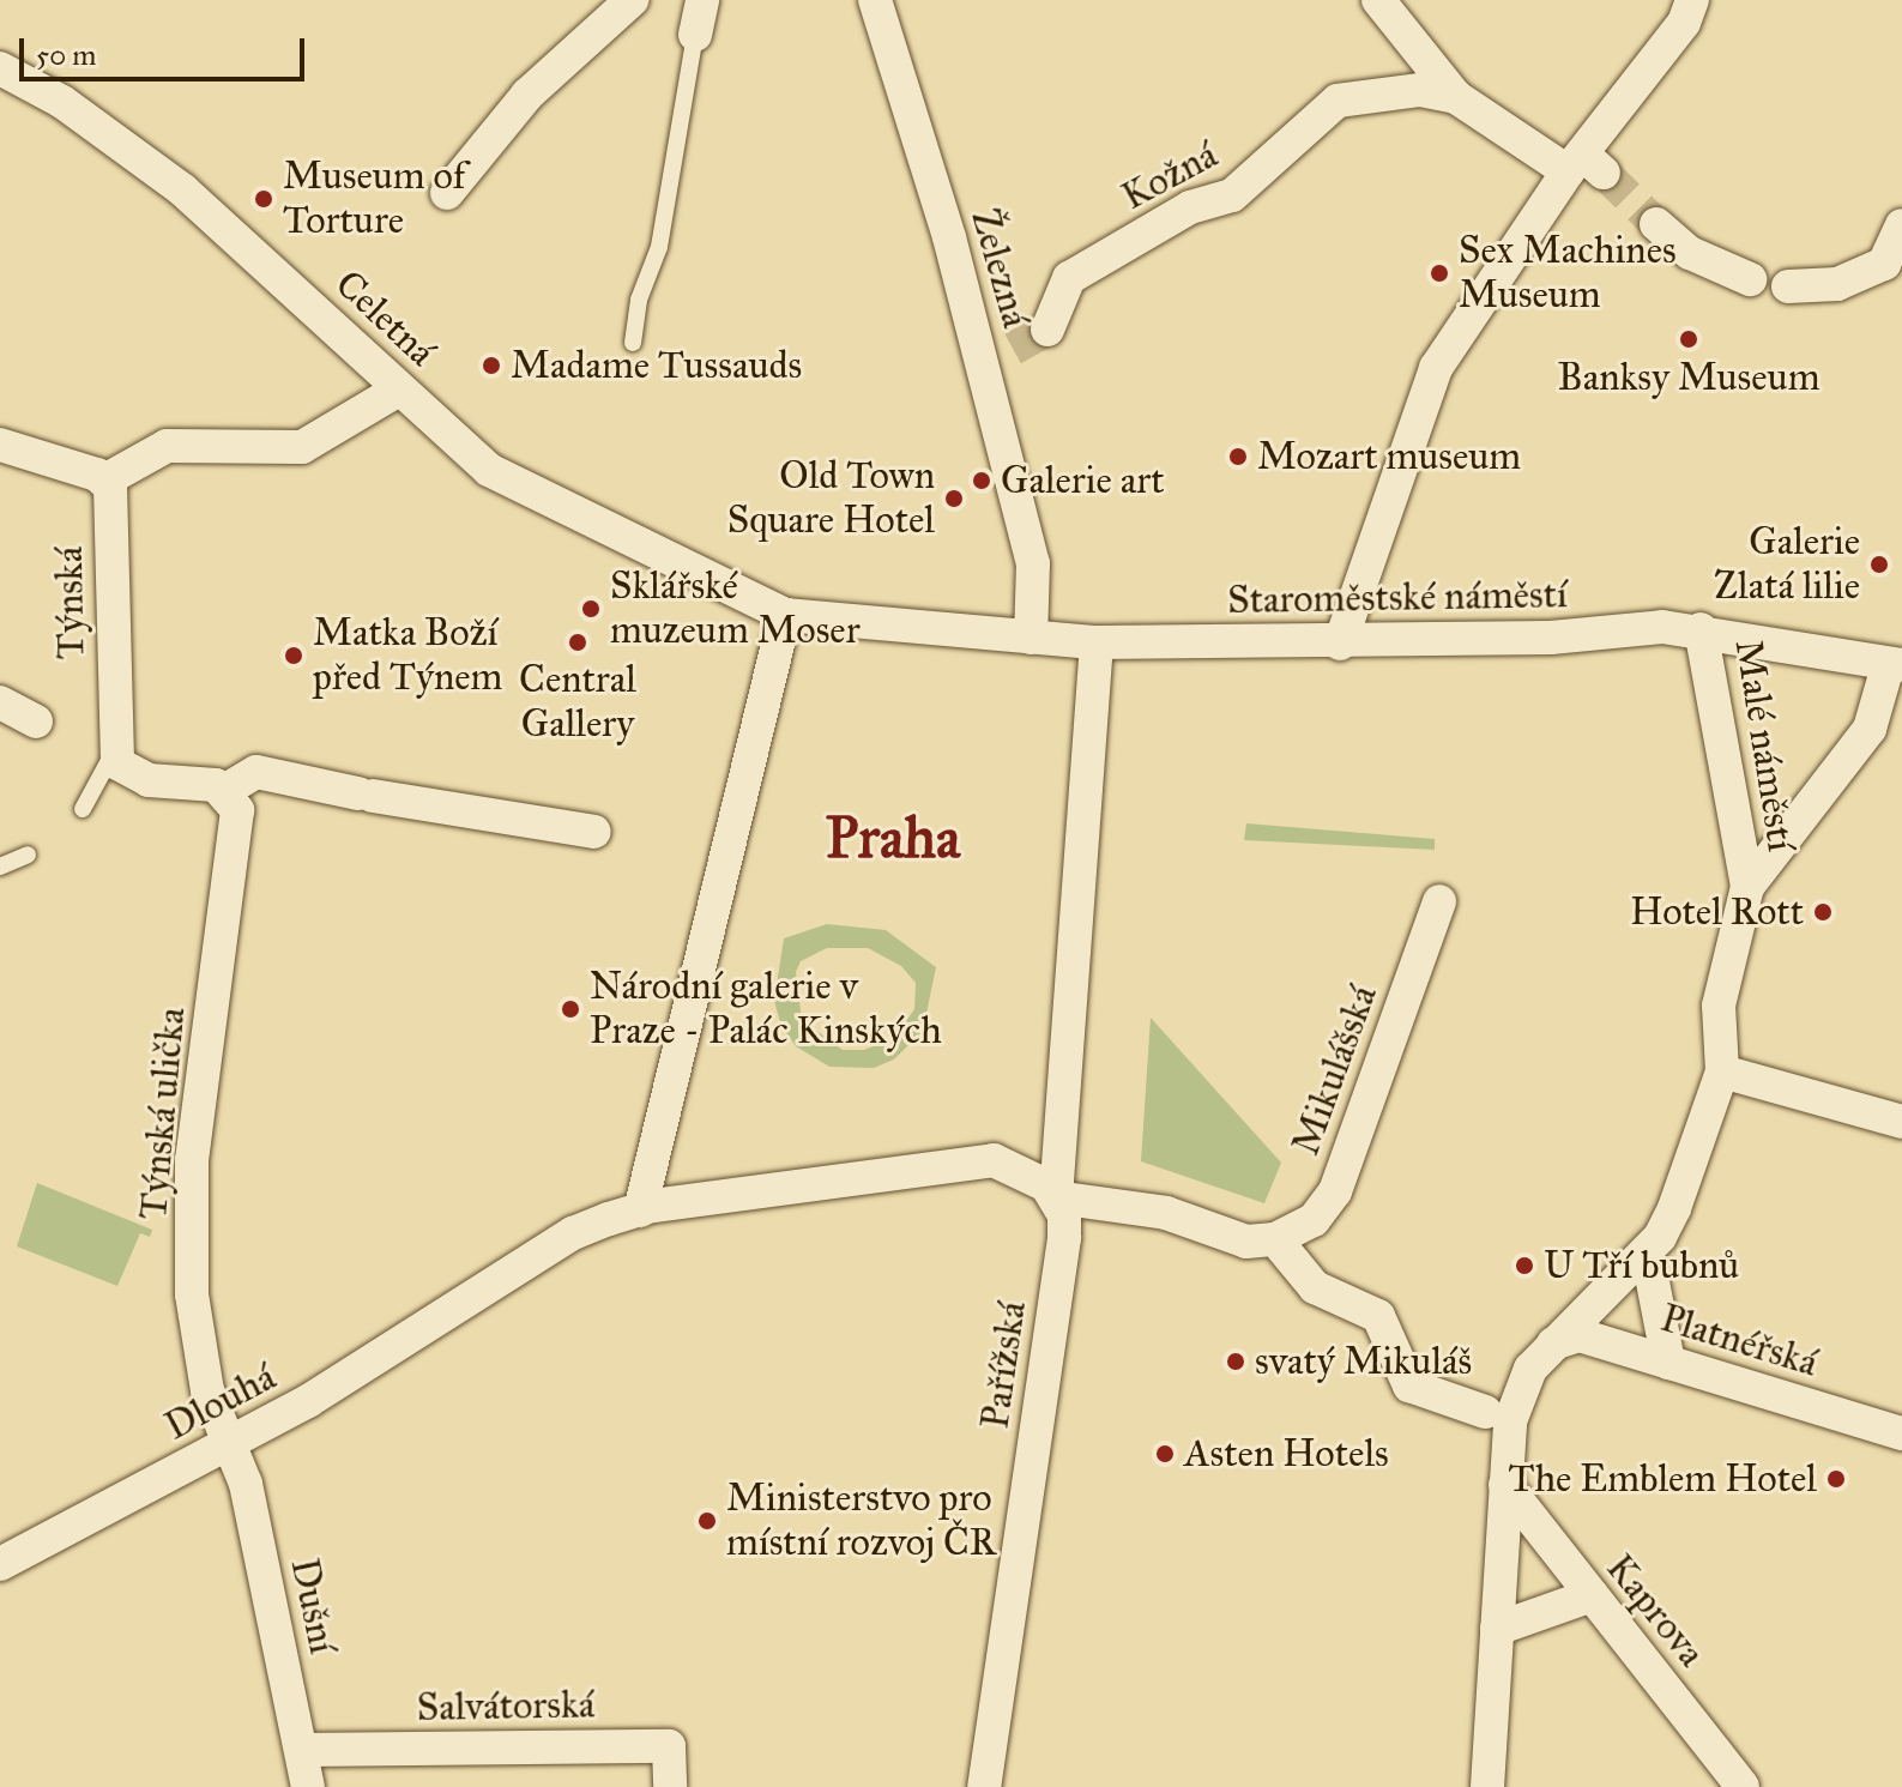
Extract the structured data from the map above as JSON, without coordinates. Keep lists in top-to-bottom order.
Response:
{
  "streets": {
    "street": [
      "Kožná",
      "Železná",
      "Celetná",
      "Staroměstské náměstí",
      "Týnská",
      "Malé náměstí",
      "Mikulášská",
      "Týnská ulička",
      "Platnéřská",
      "Pařížská",
      "Dlouhá",
      "Dušní",
      "Kaprova",
      "Salvátorská"
    ]
  },
  "crossings": [
    ["Železná", "Staroměstské náměstí"],
    ["Celetná", "Staroměstské náměstí"],
    ["Staroměstské náměstí", "Malé náměstí"],
    ["Týnská ulička", "Dlouhá"],
    ["Týnská ulička", "Dušní"],
    ["Dlouhá", "Dušní"],
    ["Dušní", "Salvátorská"]
  ],
  "districts": ["Praha"],
  "places": [
    "Museum of Torture",
    "Sex Machines Museum",
    "Banksy Museum",
    "Madame Tussauds",
    "Mozart museum",
    "Galerie art",
    "Old Town Square Hotel",
    "Galerie Zlatá lilie",
    "Sklářské muzeum Moser",
    "Central Gallery",
    "Matka Boží před Týnem",
    "Hotel Rott",
    "Národní galerie v Praze - Palác Kinských",
    "U Tří bubnů",
    "svatý Mikuláš",
    "Asten Hotels",
    "The Emblem Hotel",
    "Ministerstvo pro místní rozvoj ČR"
  ],
  "scale_bar": "50 m"
}
